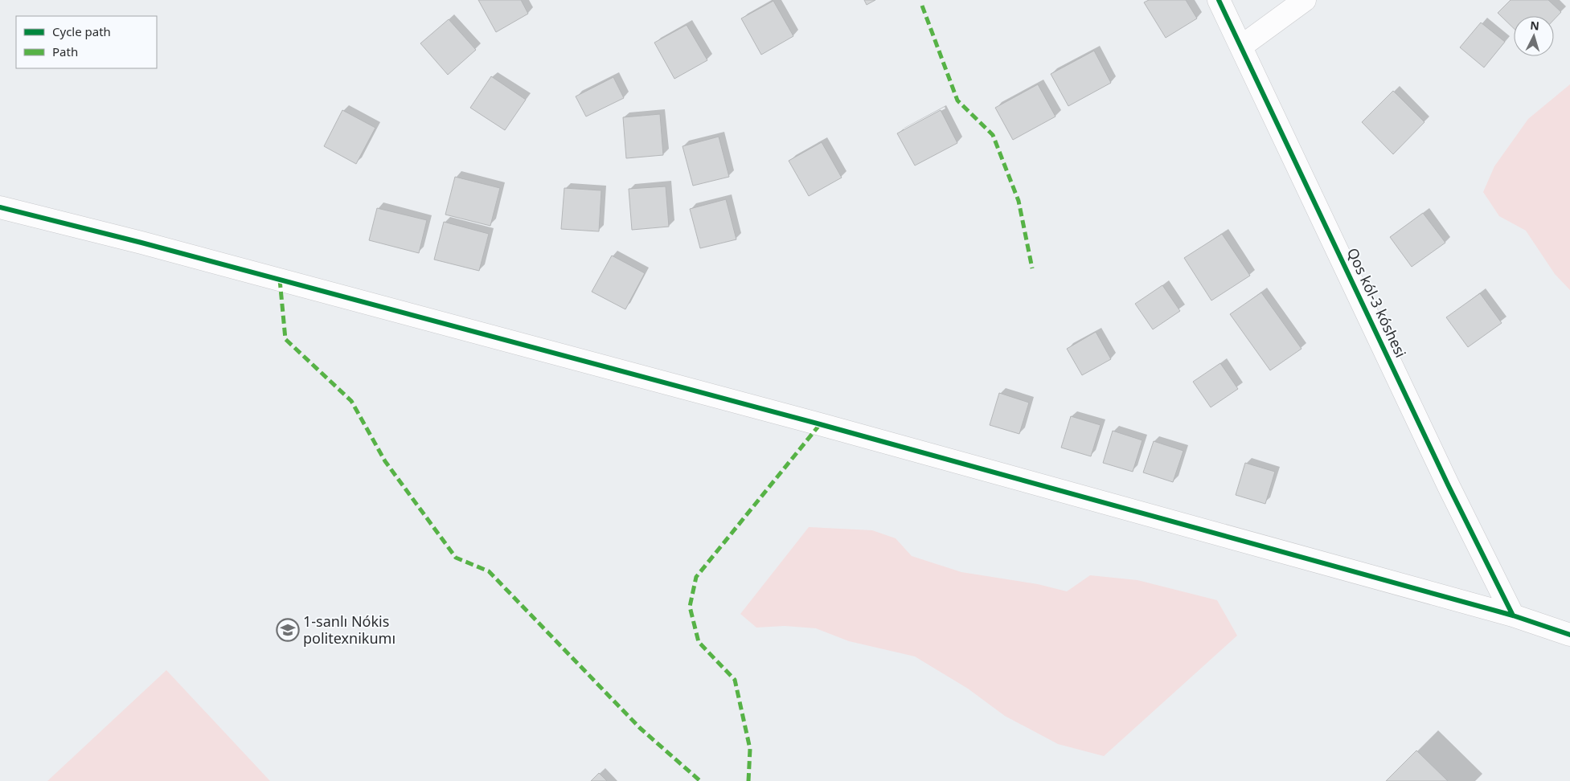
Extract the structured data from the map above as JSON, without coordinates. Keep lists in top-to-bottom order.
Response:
{
  "streets": {
    "street": ["Qos kól-3 kóshesi"]
  },
  "places": {
    "school or university": ["1-sanlı Nókis politexnikumı"]
  },
  "legend": ["Cycle path", "Path"],
  "north": "top"
}
